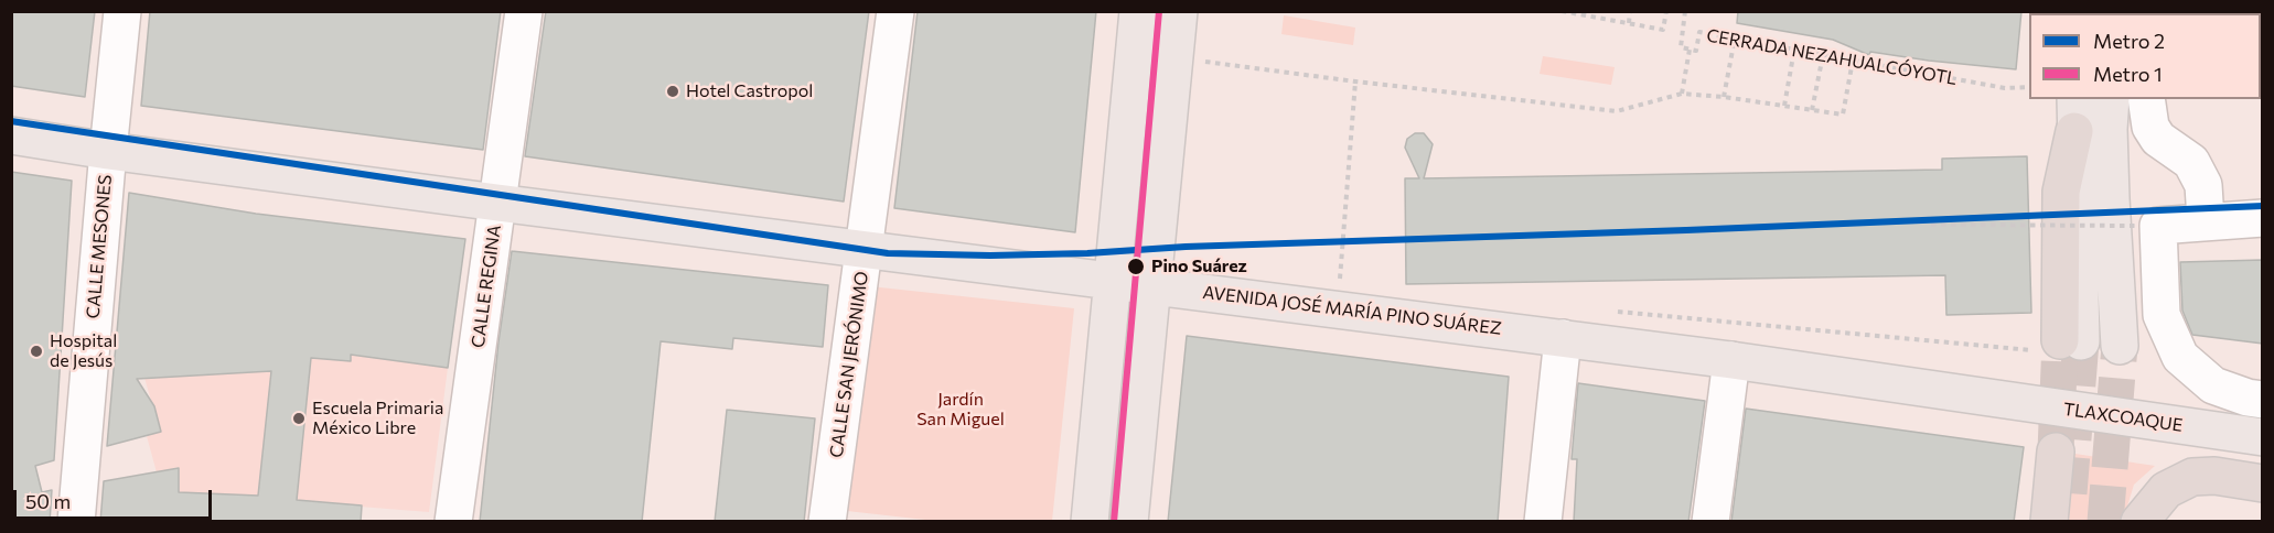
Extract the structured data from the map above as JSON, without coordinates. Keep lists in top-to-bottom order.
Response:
{
  "streets": {
    "main road": ["AVENIDA JOSÉ MARÍA PINO SUÁREZ", "TLAXCOAQUE"],
    "street": ["CALLE MESONES", "CALLE REGINA", "CALLE SAN JERÓNIMO"],
    "path": ["CERRADA NEZAHUALCÓYOTL"]
  },
  "crossings": [
    ["CALLE MESONES", "AVENIDA JOSÉ MARÍA PINO SUÁREZ"],
    ["CALLE REGINA", "AVENIDA JOSÉ MARÍA PINO SUÁREZ"],
    ["AVENIDA JOSÉ MARÍA PINO SUÁREZ", "CALLE SAN JERÓNIMO"],
    ["AVENIDA JOSÉ MARÍA PINO SUÁREZ", "TLAXCOAQUE"]
  ],
  "parks": ["Jardín San Miguel"],
  "places": [
    "Hotel Castropol",
    "Pino Suárez",
    "Hospital de Jesús",
    "Escuela Primaria México Libre"
  ],
  "lines": ["metro line 1", "metro line 2"],
  "legend": ["Metro 2", "Metro 1"],
  "scale_bar": "50 m"
}
